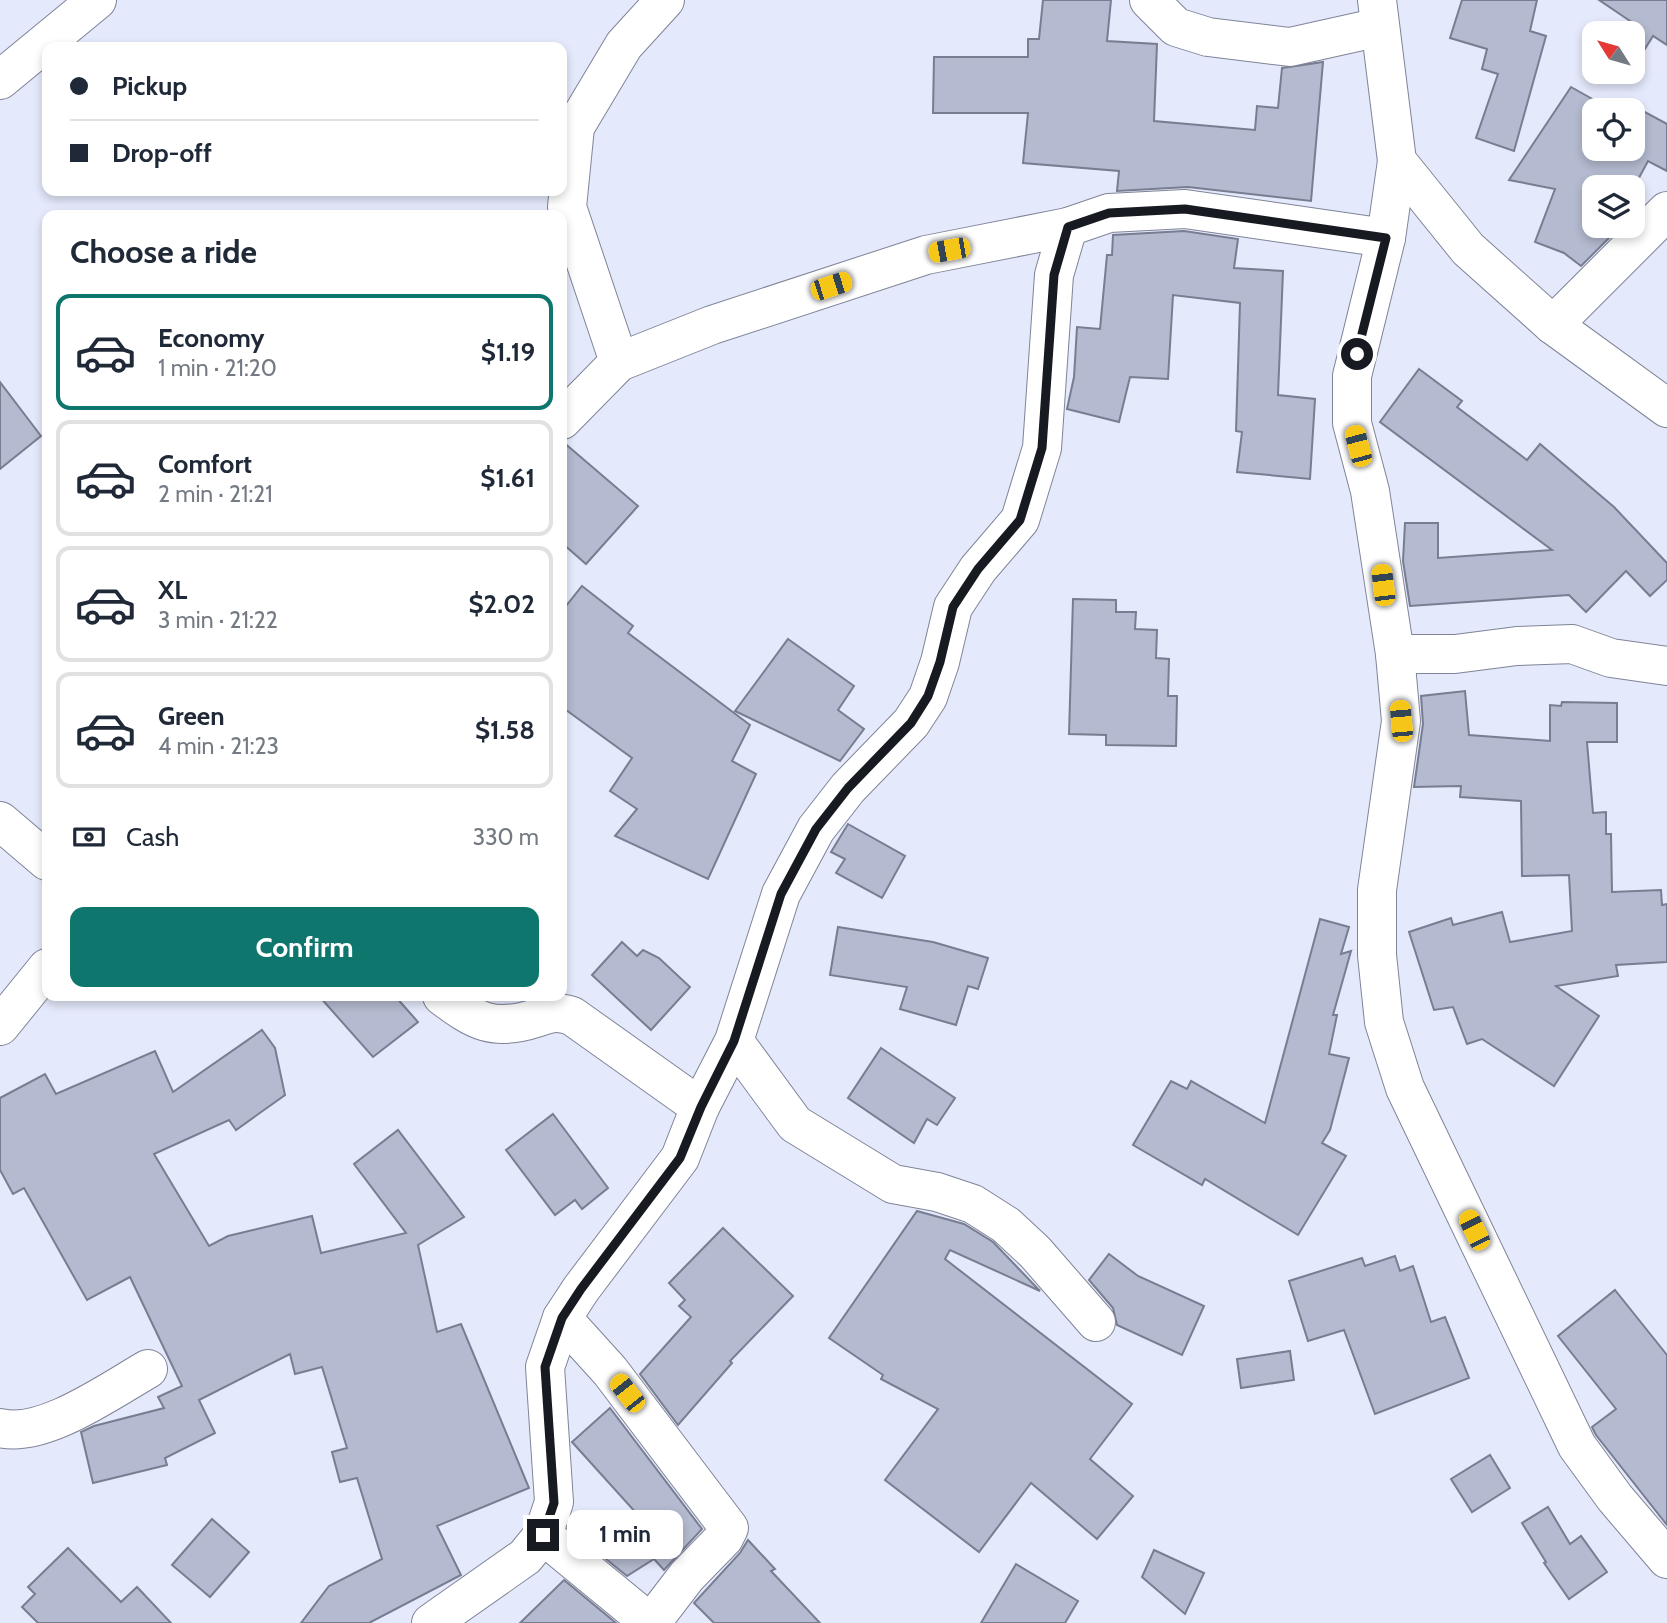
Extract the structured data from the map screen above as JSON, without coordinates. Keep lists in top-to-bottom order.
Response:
{
  "north": "top left",
  "page": {
    "banner": ["Pickup", "Drop-off"],
    "heading": "Choose a ride",
    "list": [
      {
        "name": "Economy",
        "note": "1 min · 21:20",
        "value": "$1.19"
      },
      {
        "name": "Comfort",
        "note": "2 min · 21:21",
        "value": "$1.61"
      },
      {
        "name": "XL",
        "note": "3 min · 21:22",
        "value": "$2.02"
      },
      {
        "name": "Green",
        "note": "4 min · 21:23",
        "value": "$1.58"
      }
    ],
    "pay": ["Cash", "330 m"],
    "buttons": "Confirm",
    "bubble": "1 min"
  }
}
